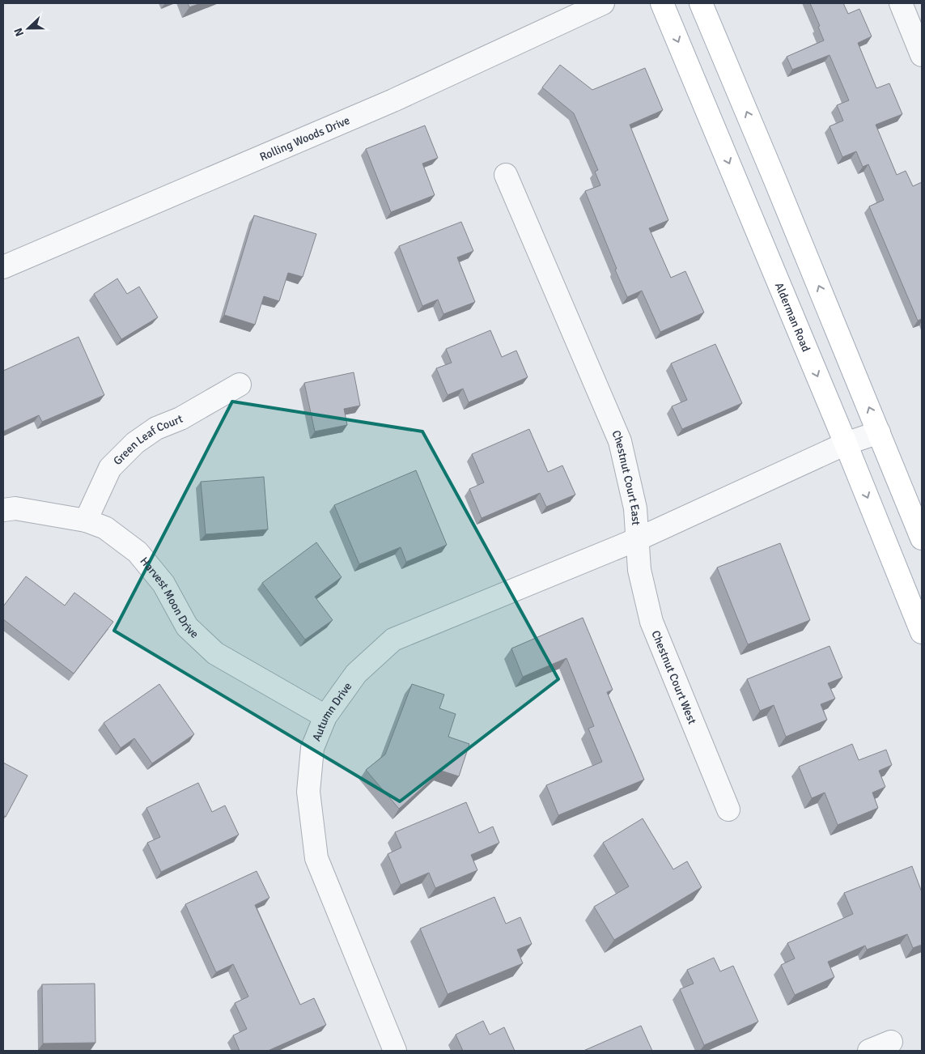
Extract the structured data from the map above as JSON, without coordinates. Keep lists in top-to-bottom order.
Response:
{
  "streets": {
    "main road": ["Alderman Road"],
    "street": [
      "Rolling Woods Drive",
      "Green Leaf Court",
      "Chestnut Court East",
      "Harvest Moon Drive",
      "Chestnut Court West",
      "Autumn Drive"
    ]
  },
  "crossings": [
    ["Alderman Road", "Chestnut Court East"],
    ["Green Leaf Court", "Harvest Moon Drive"],
    ["Chestnut Court East", "Chestnut Court West"],
    ["Chestnut Court East", "Autumn Drive"],
    ["Harvest Moon Drive", "Autumn Drive"],
    ["Chestnut Court West", "Autumn Drive"]
  ],
  "north": "left"
}
